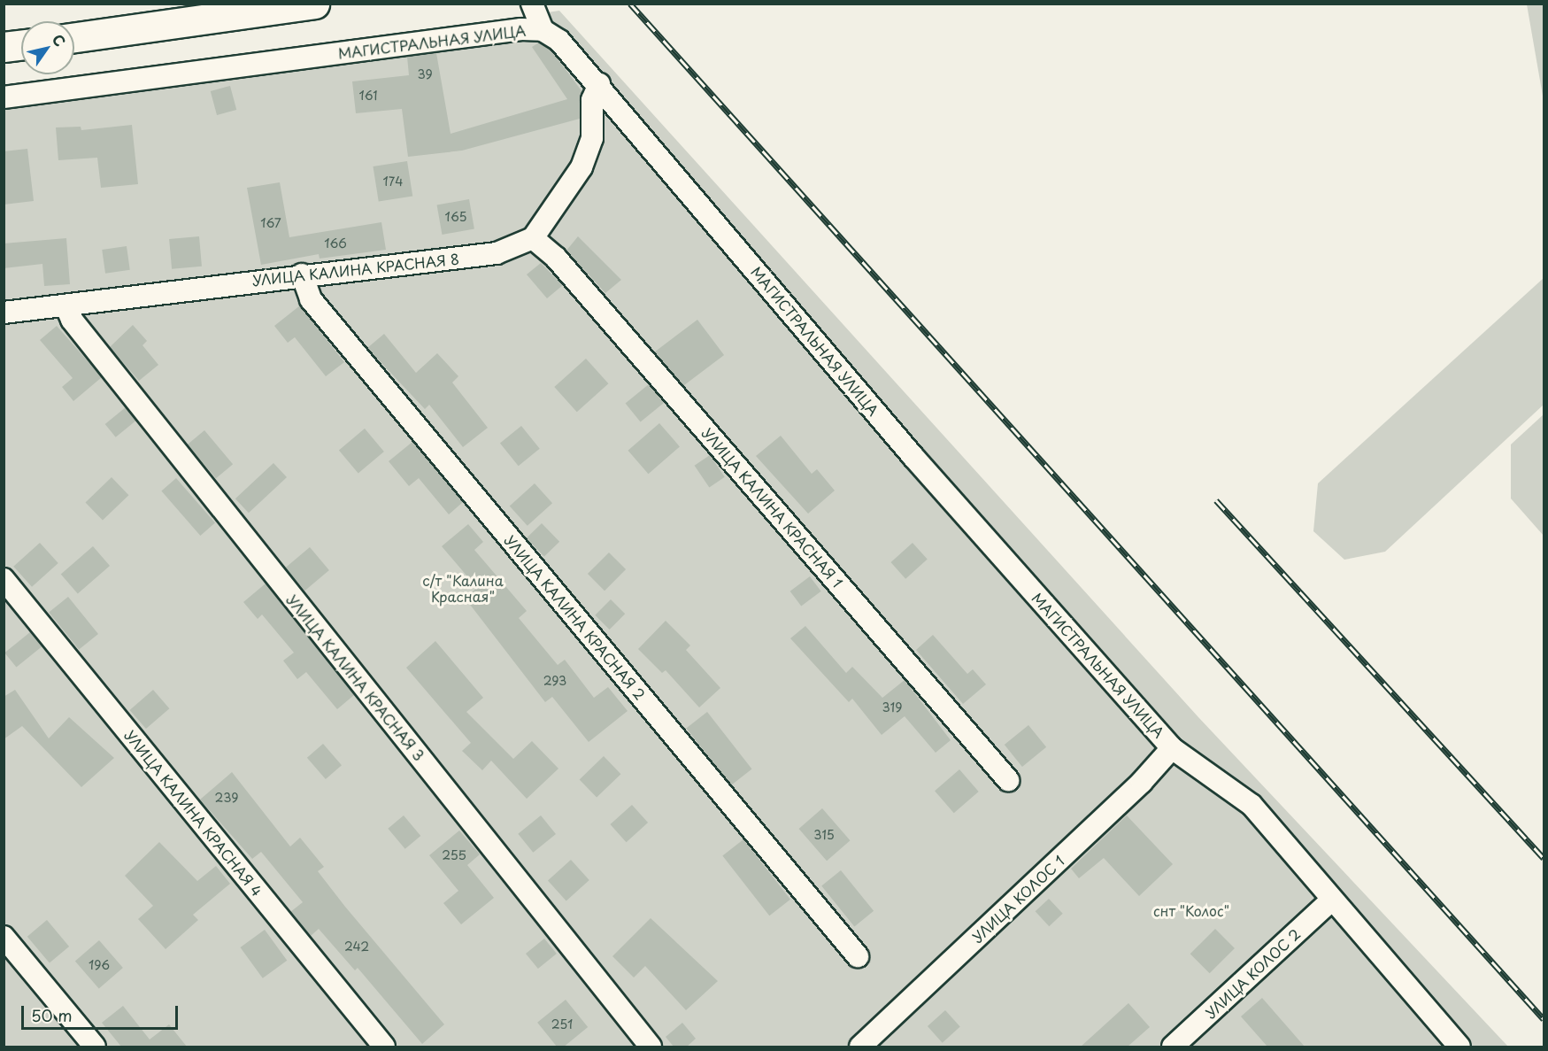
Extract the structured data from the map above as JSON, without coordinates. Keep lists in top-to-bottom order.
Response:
{
  "streets": {
    "street": [
      "МАГИСТРАЛЬНАЯ УЛИЦА",
      "УЛИЦА КАЛИНА КРАСНАЯ 8",
      "УЛИЦА КАЛИНА КРАСНАЯ 1",
      "УЛИЦА КАЛИНА КРАСНАЯ 2",
      "УЛИЦА КАЛИНА КРАСНАЯ 3",
      "УЛИЦА КАЛИНА КРАСНАЯ 4",
      "УЛИЦА КОЛОС 1",
      "УЛИЦА КОЛОС 2"
    ]
  },
  "crossings": [
    ["МАГИСТРАЛЬНАЯ УЛИЦА", "УЛИЦА КОЛОС 1"],
    ["МАГИСТРАЛЬНАЯ УЛИЦА", "УЛИЦА КОЛОС 2"],
    ["УЛИЦА КАЛИНА КРАСНАЯ 8", "УЛИЦА КАЛИНА КРАСНАЯ 1"],
    ["УЛИЦА КАЛИНА КРАСНАЯ 8", "УЛИЦА КАЛИНА КРАСНАЯ 2"],
    ["УЛИЦА КАЛИНА КРАСНАЯ 8", "УЛИЦА КАЛИНА КРАСНАЯ 3"]
  ],
  "parks": ["с/т \"Калина Красная\"", "снт \"Колос\""],
  "house_numbers": [
    "39",
    "161",
    "174",
    "165",
    "167",
    "166",
    "293",
    "319",
    "239",
    "315",
    "255",
    "242",
    "196",
    "251"
  ],
  "scale_bar": "50 m",
  "north": "top right"
}
